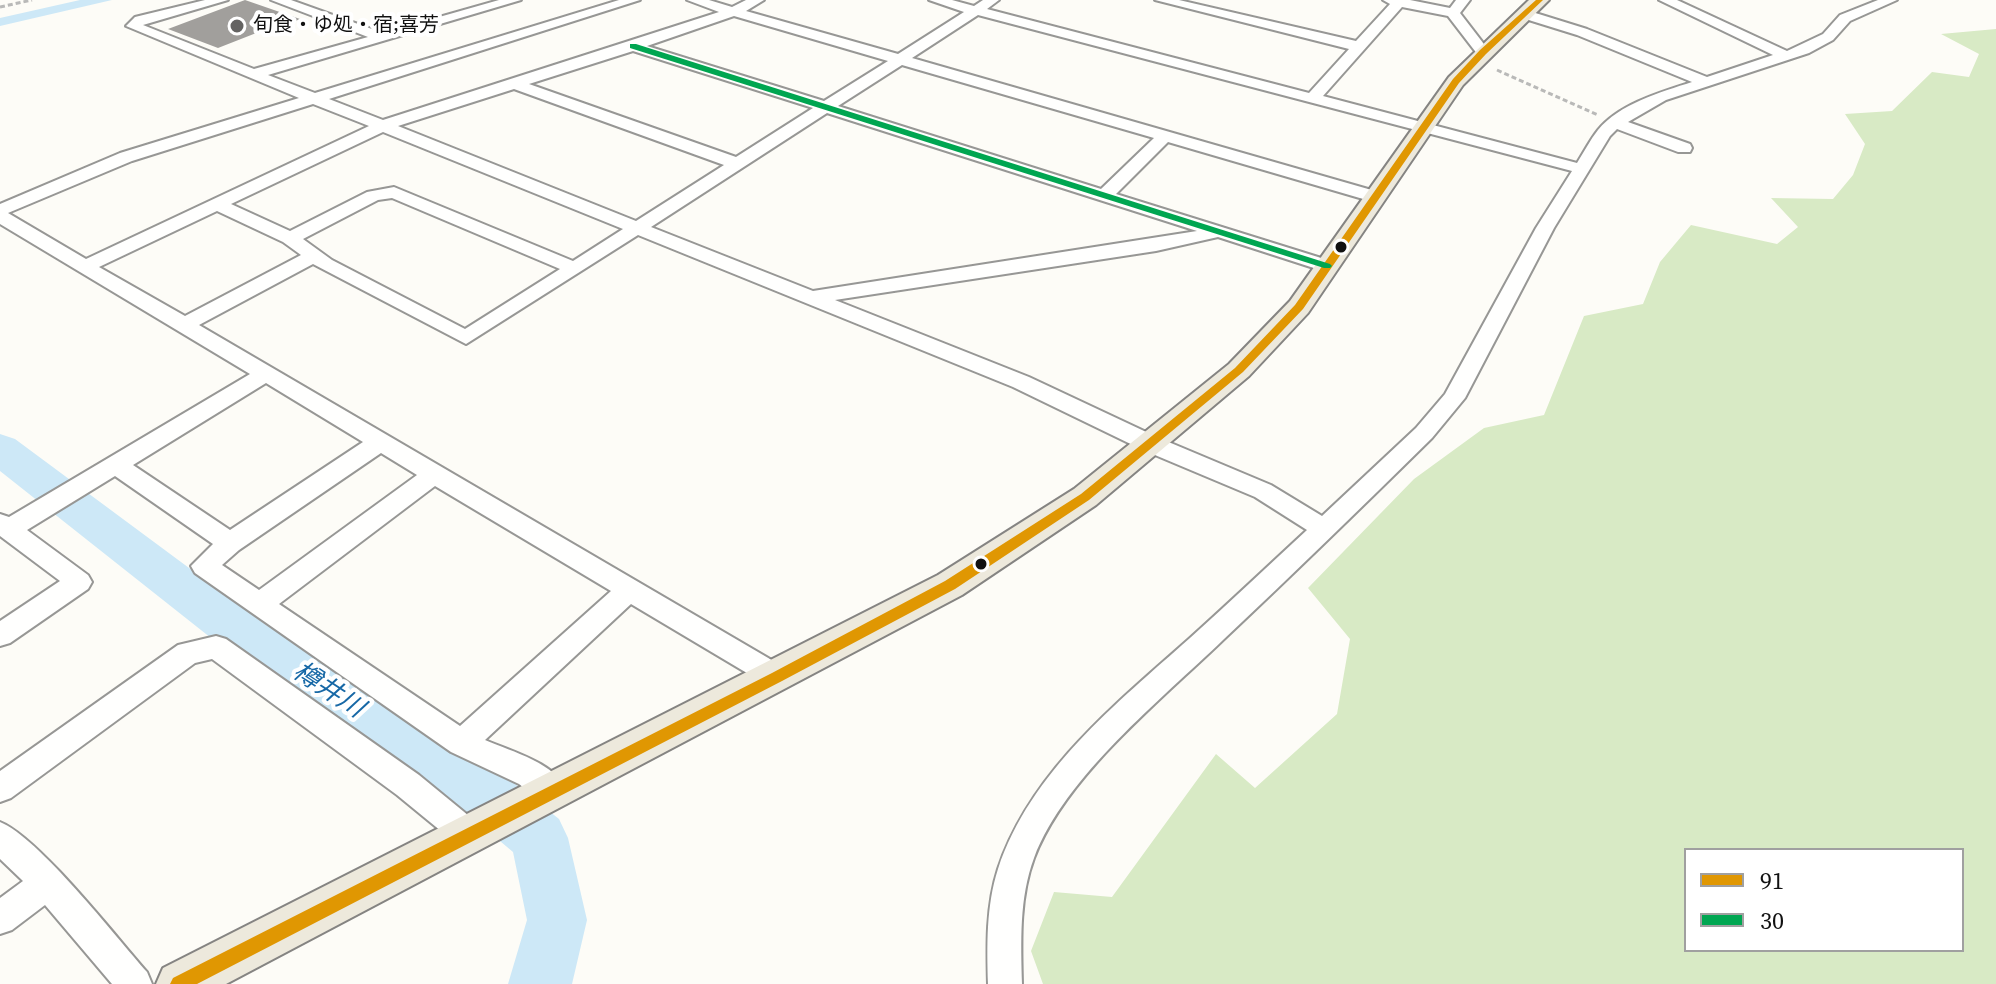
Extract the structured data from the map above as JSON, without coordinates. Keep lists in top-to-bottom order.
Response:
{
  "water": ["樽井川"],
  "places": ["旬食・ゆ処・宿;喜芳"],
  "lines": ["transit line 91", "transit line 30"],
  "legend": ["91", "30"]
}
